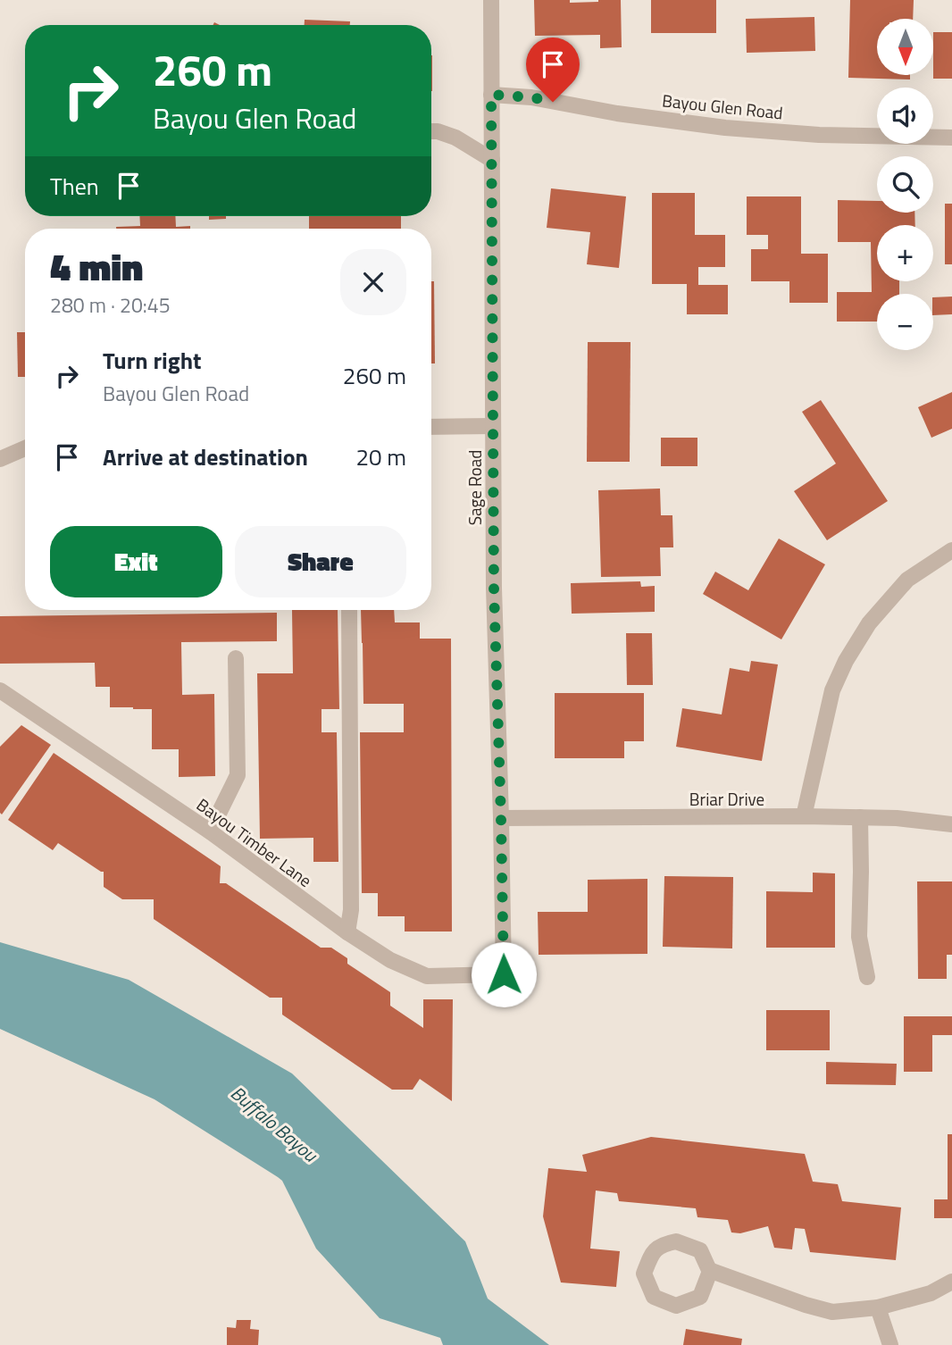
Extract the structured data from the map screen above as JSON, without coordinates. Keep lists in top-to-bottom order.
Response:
{
  "streets": {
    "street": [
      "Bayou Glen Road",
      "Sage Road",
      "Briar Drive",
      "Bayou Timber Lane"
    ]
  },
  "crossings": [
    ["Bayou Glen Road", "Sage Road"],
    ["Sage Road", "Briar Drive"],
    ["Sage Road", "Bayou Timber Lane"]
  ],
  "water": ["Buffalo Bayou"],
  "north": "bottom",
  "page": {
    "map_buttons": ["+", "−"],
    "turn": ["260 m", "Bayou Glen Road"],
    "then": "Then",
    "heading": ["4 min", "280 m · 20:45"],
    "list": [
      {
        "name": "Turn right",
        "note": "Bayou Glen Road",
        "value": "260 m"
      },
      {
        "name": "Arrive at destination",
        "value": "20 m"
      }
    ],
    "buttons": ["Exit", "Share"]
  }
}
